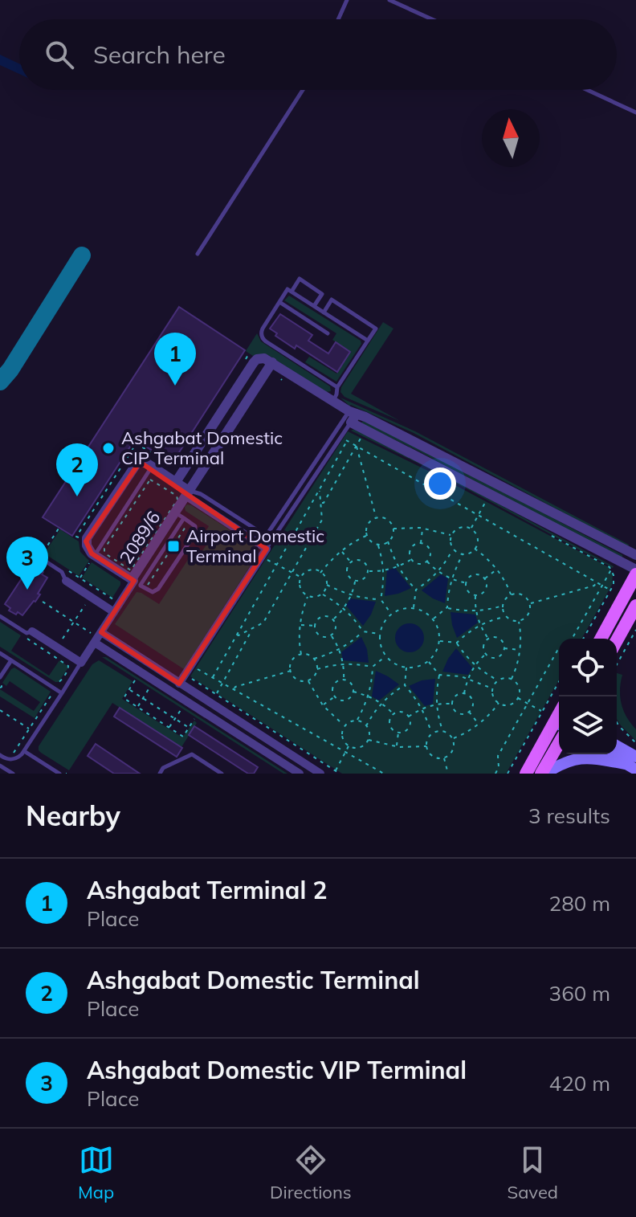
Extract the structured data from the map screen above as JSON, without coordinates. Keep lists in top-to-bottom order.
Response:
{
  "streets": {
    "street": ["2089/6"]
  },
  "places": {
    "other": ["Ashgabat Domestic CIP Terminal"],
    "transit": ["Airport Domestic Terminal"]
  },
  "north": "top",
  "page": {
    "search": "Search here",
    "pins": ["1", "2", "3"],
    "heading": ["Nearby", "3 results"],
    "list": [
      {
        "mark": "1",
        "name": "Ashgabat Terminal 2",
        "note": "Place",
        "value": "280 m"
      },
      {
        "mark": "2",
        "name": "Ashgabat Domestic Terminal",
        "note": "Place",
        "value": "360 m"
      },
      {
        "mark": "3",
        "name": "Ashgabat Domestic VIP Terminal",
        "note": "Place",
        "value": "420 m"
      }
    ],
    "nav": ["Map", "Directions", "Saved"]
  }
}
